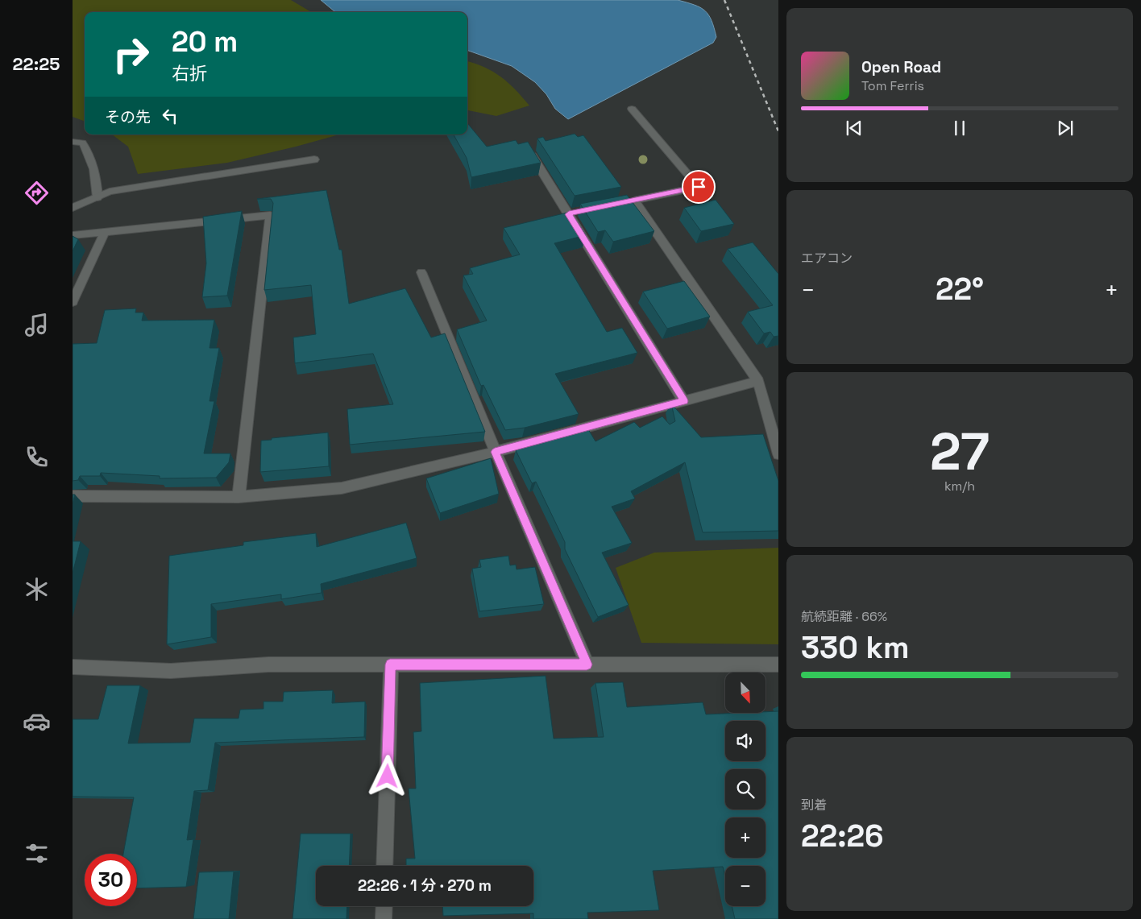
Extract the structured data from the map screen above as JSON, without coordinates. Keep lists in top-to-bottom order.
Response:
{
  "north": "bottom right",
  "page": {
    "tabs": "22:25",
    "turn": ["20 m", "右折"],
    "song": ["Open Road", "Tom Ferris"],
    "then": "その先",
    "tile": [
      "エアコン",
      ["27", "km/h"],
      ["航続距離 · 66%", "330 km"],
      ["到着", "22:26"]
    ],
    "heat": ["−", "22°", "+"],
    "map_buttons": ["+", "−"],
    "limit": "30",
    "trip": "22:26 · 1 分 · 270 m"
  }
}
